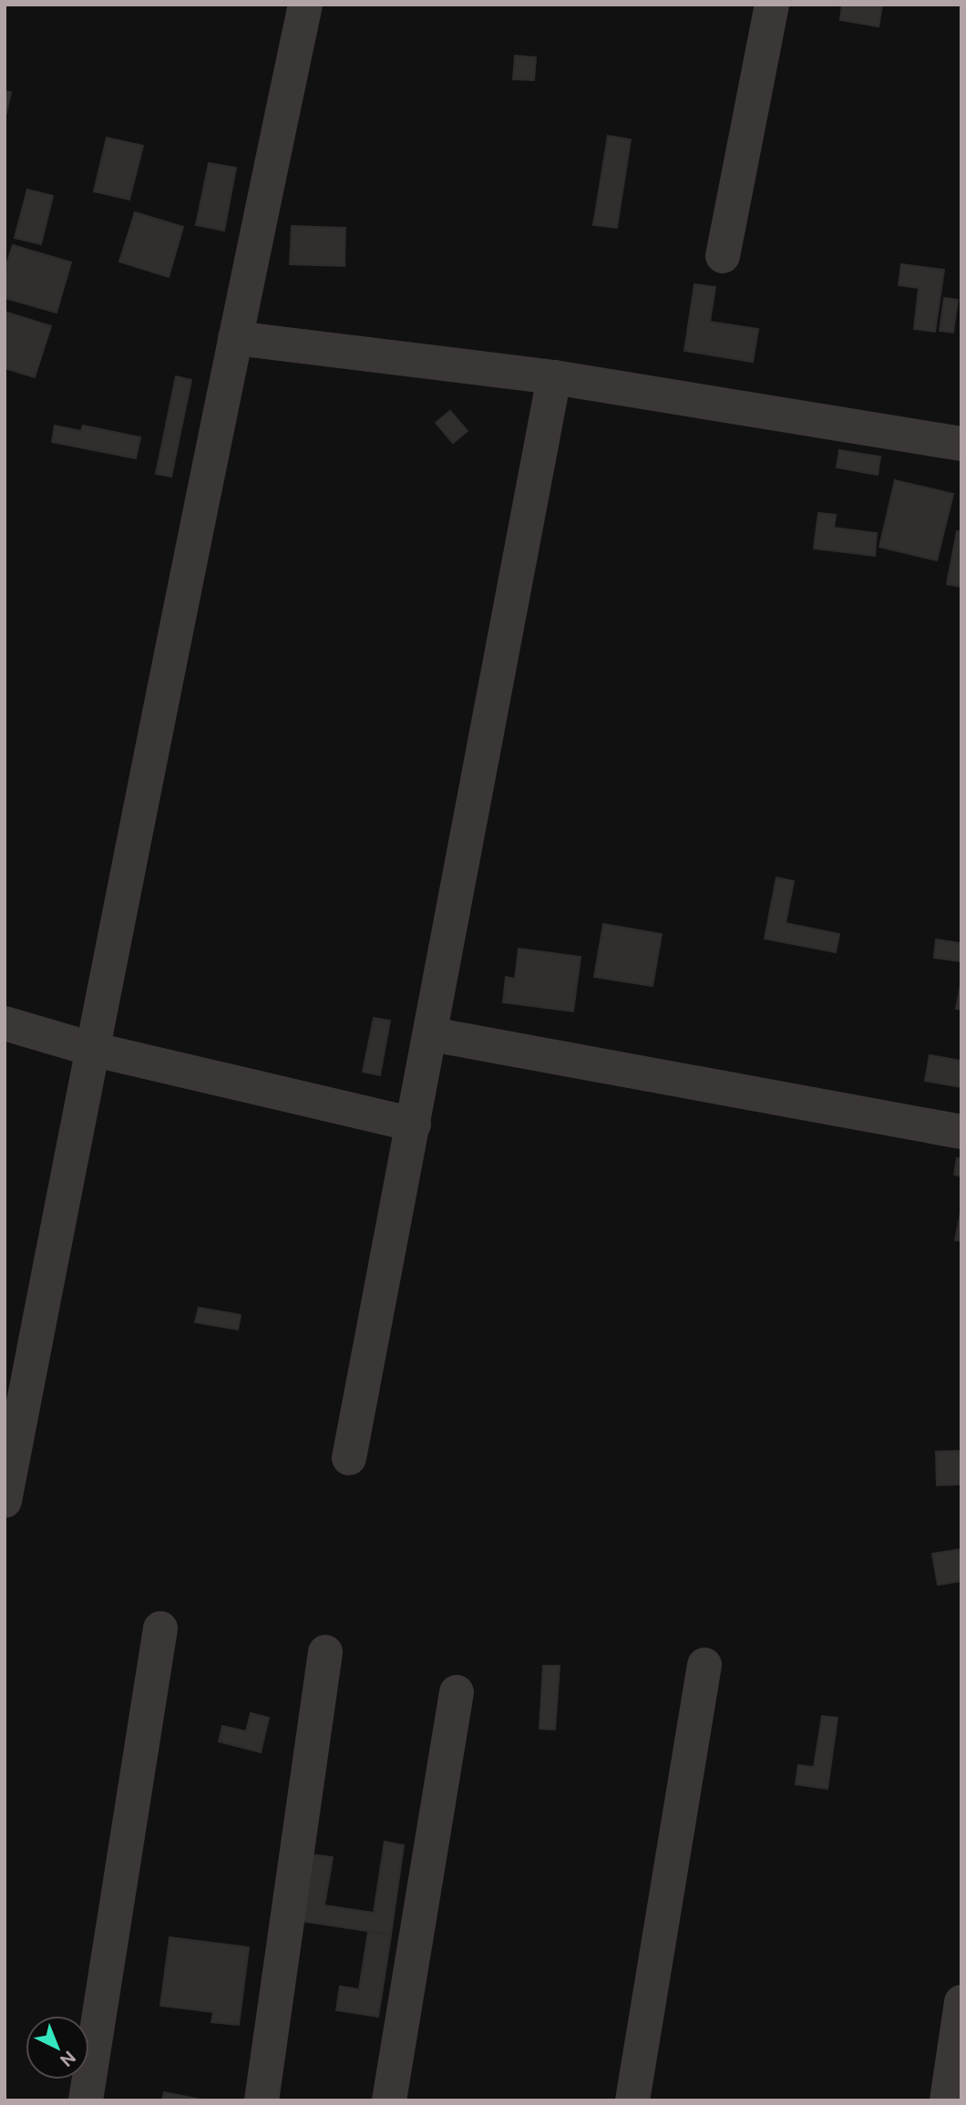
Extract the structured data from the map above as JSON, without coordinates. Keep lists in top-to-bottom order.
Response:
{
  "north": "bottom right"
}
